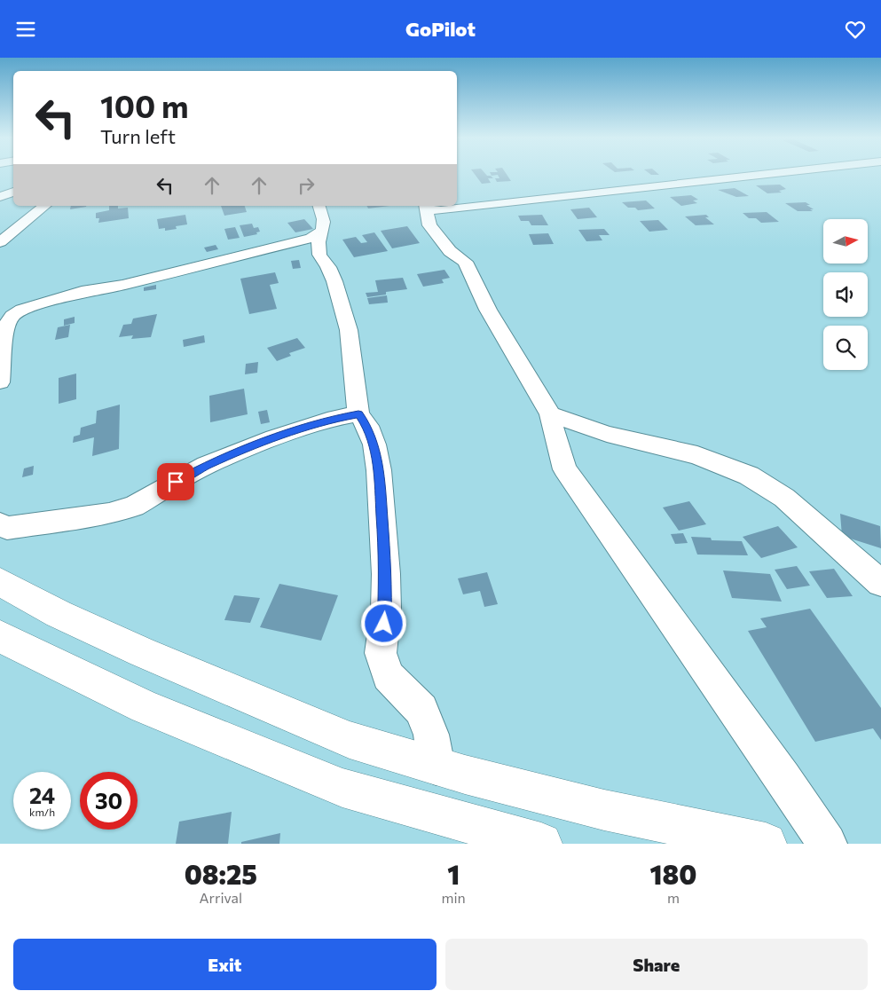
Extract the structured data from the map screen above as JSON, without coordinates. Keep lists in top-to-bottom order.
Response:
{
  "north": "right",
  "page": {
    "header": "GoPilot",
    "turn": ["100 m", "Turn left"],
    "speed": "24 km/h",
    "limit": "30",
    "eta": [
      "08:25",
      "Arrival",
      "1",
      "min",
      "180",
      "m"
    ],
    "buttons": ["Exit", "Share"]
  }
}
